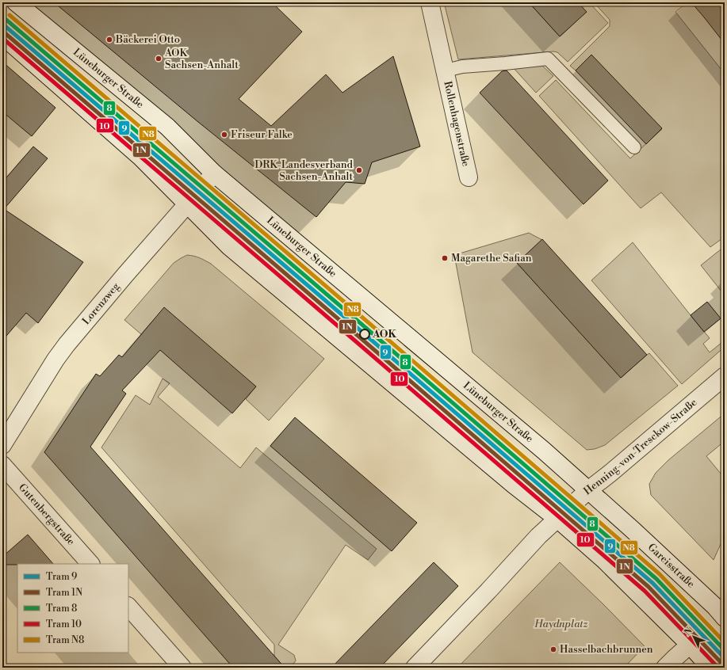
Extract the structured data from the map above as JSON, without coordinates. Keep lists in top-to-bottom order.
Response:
{
  "streets": {
    "main road": [
      "Lüneburger Straße",
      "Rollenhagenstraße",
      "Lorenzweg",
      "Henning-von-Tresckow-Straße",
      "Gutenbergstraße",
      "Gareisstraße"
    ]
  },
  "crossings": [
    ["Lüneburger Straße", "Lorenzweg"],
    ["Lüneburger Straße", "Henning-von-Tresckow-Straße"],
    ["Lüneburger Straße", "Gareisstraße"],
    ["Henning-von-Tresckow-Straße", "Gareisstraße"]
  ],
  "parks": ["Haydnplatz"],
  "places": [
    "Bäckerei Otto",
    "AOK Sachsen-Anhalt",
    "Friseur Falke",
    "DRK-Landesverband Sachsen-Anhalt",
    "Magarethe Safian",
    "AOK",
    "Hasselbachbrunnen"
  ],
  "lines": [
    "tram line N8",
    "tram line 8",
    "tram line 9",
    "tram line 1N",
    "tram line 10"
  ],
  "legend": [
    "Tram 9",
    "Tram 1N",
    "Tram 8",
    "Tram 10",
    "Tram N8"
  ],
  "north": "top left"
}
